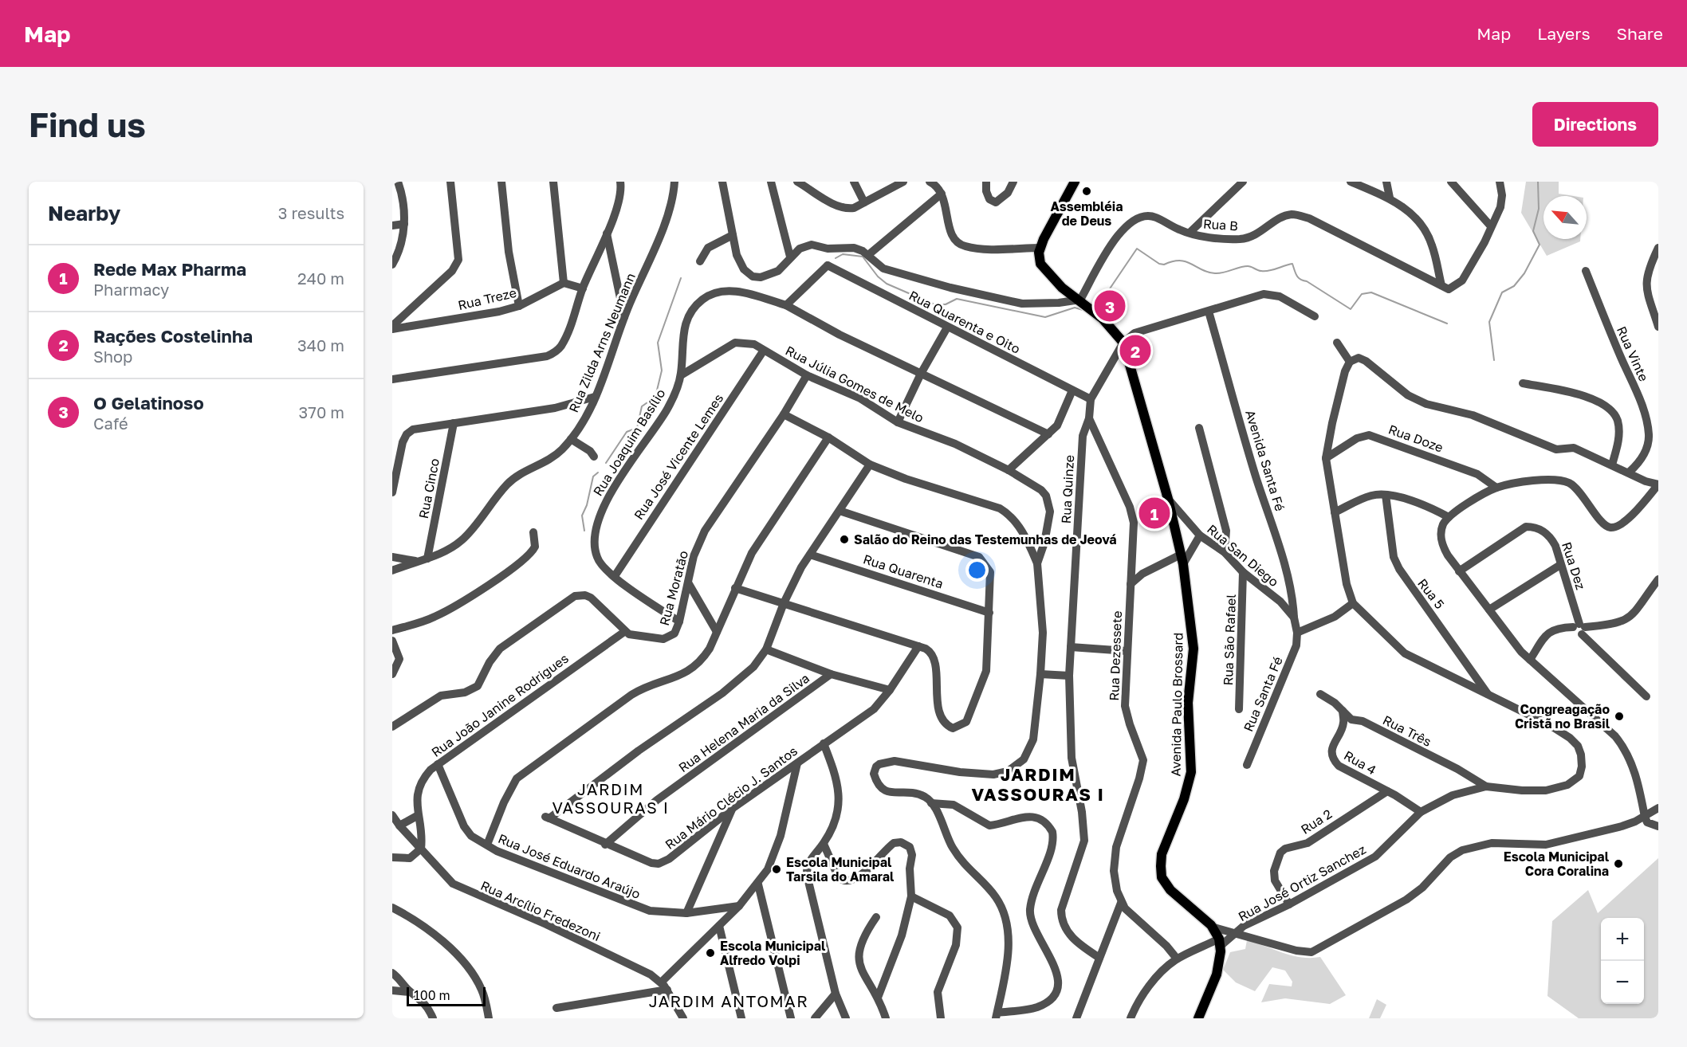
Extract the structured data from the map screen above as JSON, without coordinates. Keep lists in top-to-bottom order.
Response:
{
  "streets": {
    "main road": ["Avenida Paulo Brossard"],
    "street": [
      "Rua B",
      "Rua Treze",
      "Rua Quarenta e Oito",
      "Rua Zilda Arns Neumann",
      "Rua Vinte",
      "Rua Júlia Gomes de Melo",
      "Rua Doze",
      "Rua Joaquim Basílio",
      "Rua José Vicente Lemes",
      "Avenida Santa Fé",
      "Rua Cinco",
      "Rua Quinze",
      "Rua San Diego",
      "Rua Dez",
      "Rua Quarenta",
      "Rua Moratão",
      "Rua 5",
      "Rua São Rafael",
      "Rua Dezessete",
      "Rua Santa Fé",
      "Rua João Janine Rodrigues",
      "Rua Helena Maria da Silva",
      "Rua Três",
      "Rua 4",
      "Rua Mário Clécio J. Santos",
      "Rua 2",
      "Rua José Eduardo Araújo",
      "Rua José Ortiz Sanchez",
      "Rua Arcílio Fredezoni"
    ]
  },
  "crossings": [
    ["Rua B", "Avenida Paulo Brossard"],
    ["Rua Quarenta e Oito", "Rua Quinze"],
    ["Rua Zilda Arns Neumann", "Rua Cinco"],
    ["Rua Júlia Gomes de Melo", "Rua Joaquim Basílio"],
    ["Rua Júlia Gomes de Melo", "Rua José Vicente Lemes"],
    ["Rua Júlia Gomes de Melo", "Rua Moratão"],
    ["Rua Doze", "Rua José Ortiz Sanchez"],
    ["Rua Joaquim Basílio", "Rua José Vicente Lemes"],
    ["Rua Joaquim Basílio", "Rua Moratão"],
    ["Avenida Santa Fé", "Rua San Diego"],
    ["Rua Quinze", "Rua Dezessete"],
    ["Rua Quinze", "Avenida Paulo Brossard"],
    ["Rua San Diego", "Rua São Rafael"],
    ["Rua San Diego", "Rua Santa Fé"],
    ["Rua San Diego", "Avenida Paulo Brossard"],
    ["Rua Moratão", "Rua João Janine Rodrigues"],
    ["Rua 5", "Rua José Ortiz Sanchez"],
    ["Avenida Paulo Brossard", "Rua José Ortiz Sanchez"],
    ["Rua João Janine Rodrigues", "Rua José Eduardo Araújo"],
    ["Rua João Janine Rodrigues", "Rua Arcílio Fredezoni"],
    ["Rua Helena Maria da Silva", "Rua Mário Clécio J. Santos"],
    ["Rua Três", "Rua 4"],
    ["Rua Três", "Rua José Ortiz Sanchez"],
    ["Rua 4", "Rua 2"],
    ["Rua 4", "Rua José Ortiz Sanchez"],
    ["Rua 2", "Rua José Ortiz Sanchez"]
  ],
  "districts": ["JARDIM VASSOURAS I", "JARDIM VASSOURAS I", "JARDIM ANTOMAR"],
  "places": [
    "Assembléia de Deus",
    "Salão do Reino das Testemunhas de Jeová",
    "Congreagação Cristã no Brasil",
    "Escola Municipal Cora Coralina",
    "Escola Municipal Tarsila do Amaral",
    "Escola Municipal Alfredo Volpi"
  ],
  "scale_bar": "100 m",
  "north": "top left",
  "page": {
    "header": "Map",
    "nav": ["Map", "Layers", "Share"],
    "buttons": "Directions",
    "title": "Find us",
    "heading": ["Nearby", "3 results"],
    "list": [
      {
        "mark": "1",
        "name": "Rede Max Pharma",
        "note": "Pharmacy",
        "value": "240 m"
      },
      {
        "mark": "2",
        "name": "Rações Costelinha",
        "note": "Shop",
        "value": "340 m"
      },
      {
        "mark": "3",
        "name": "O Gelatinoso",
        "note": "Café",
        "value": "370 m"
      }
    ],
    "pins": ["3", "2", "1"],
    "map_buttons": ["+", "−"],
    "scale": "100 m"
  }
}
